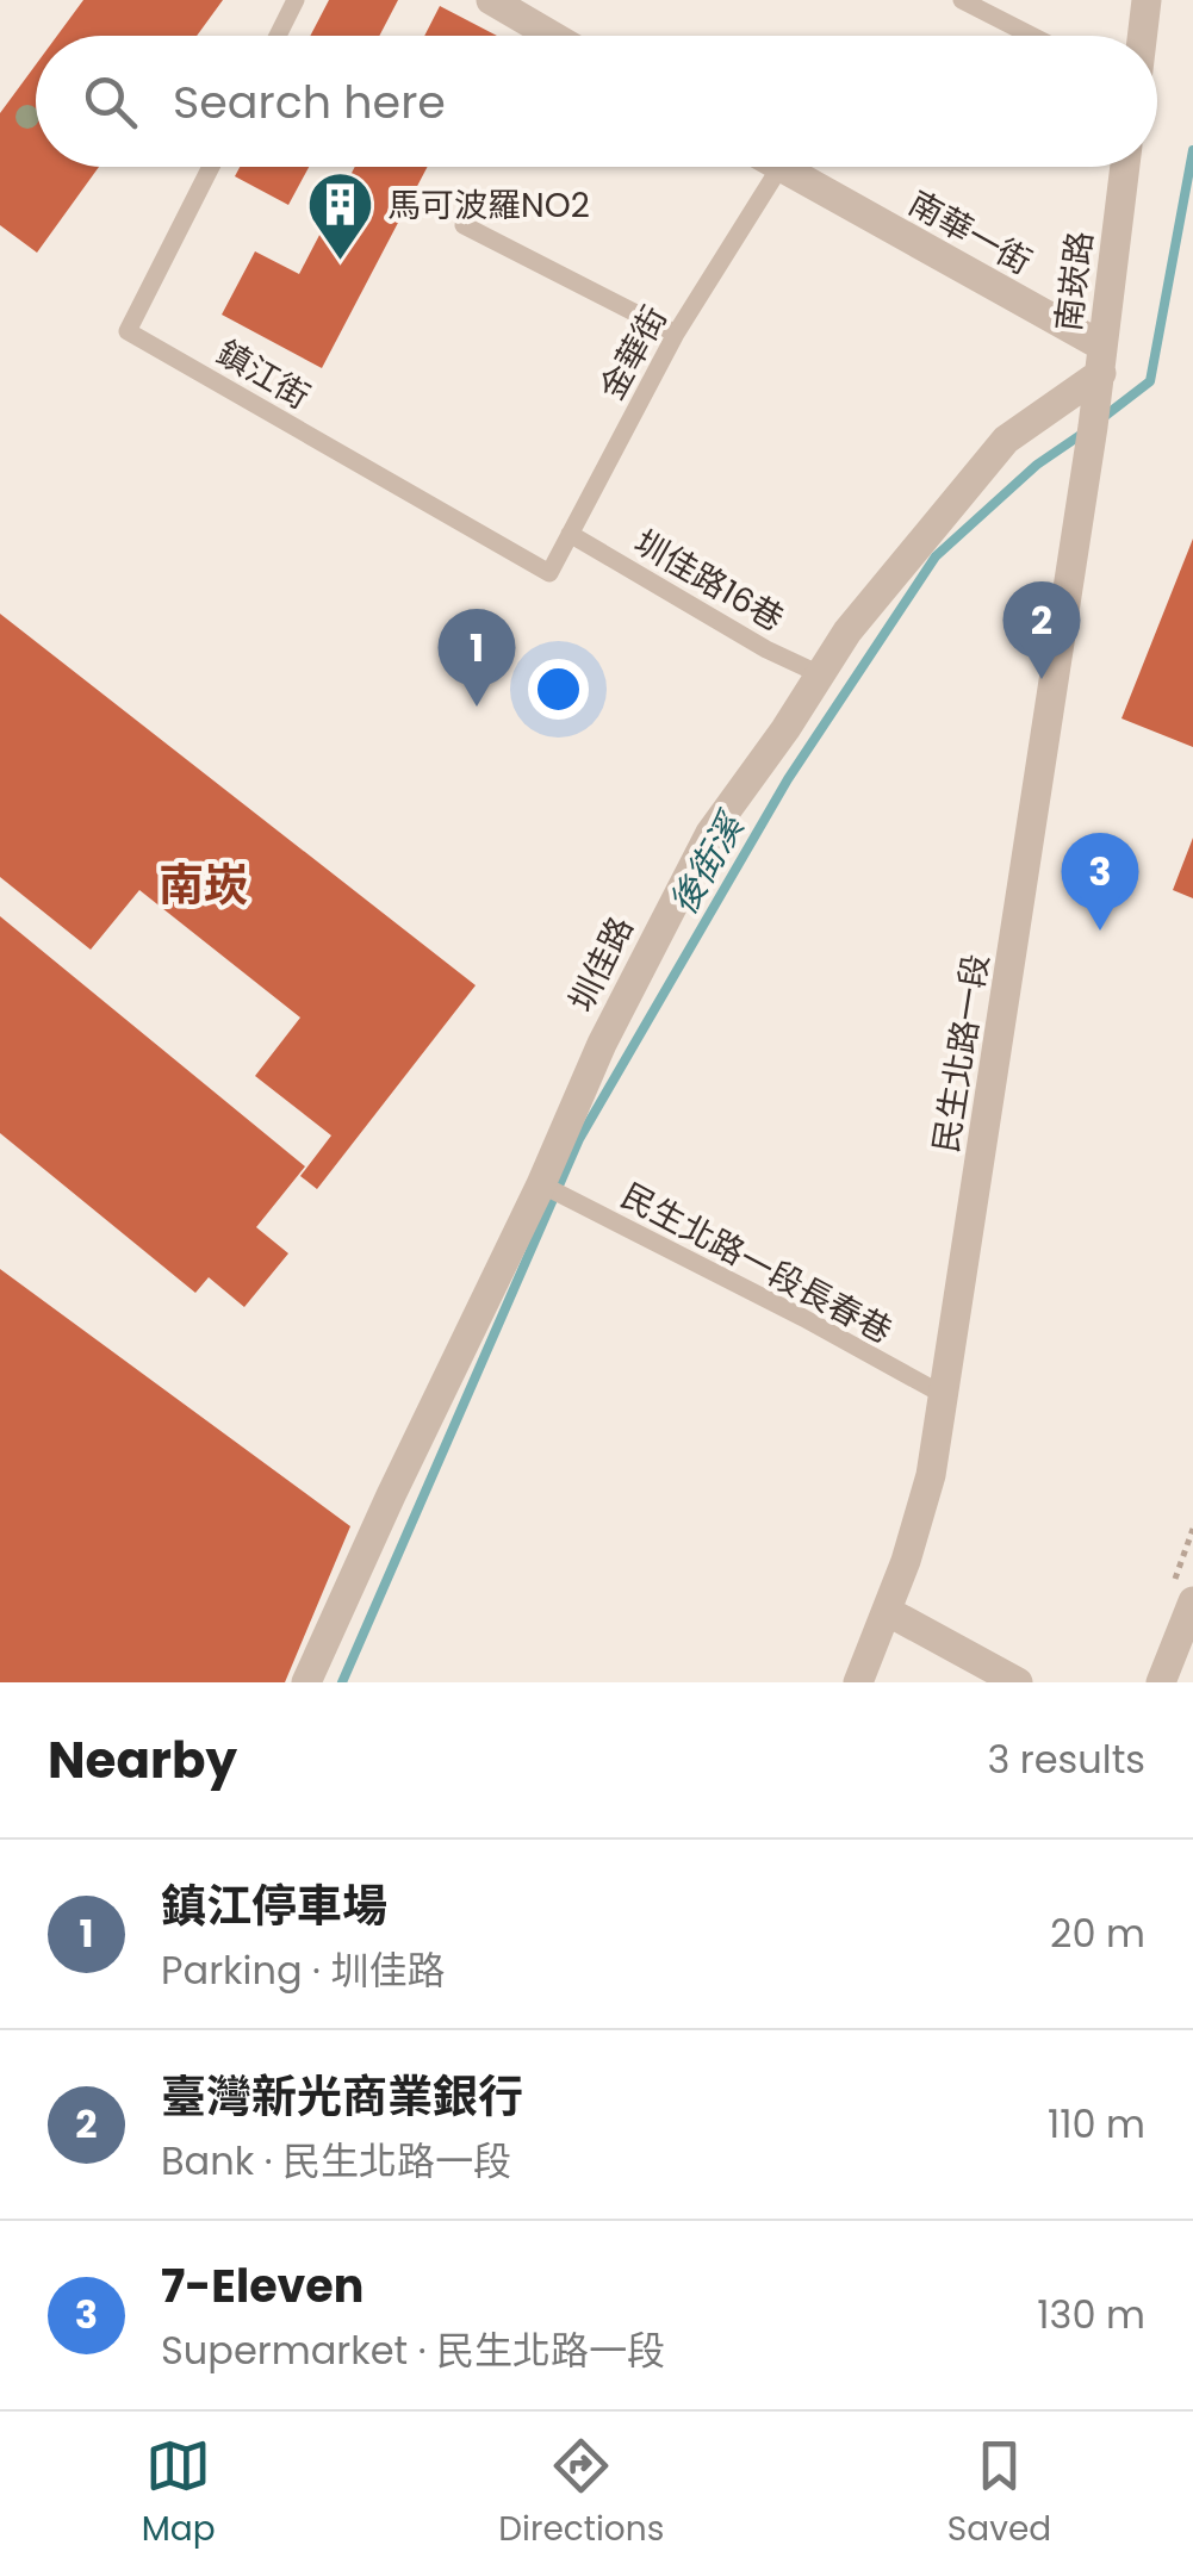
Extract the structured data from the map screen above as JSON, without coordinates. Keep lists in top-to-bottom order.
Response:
{
  "streets": {
    "street": [
      "南華一街",
      "南崁路",
      "圳佳路",
      "民生北路一段"
    ],
    "lane": [
      "金華街",
      "鎮江街",
      "圳佳路16巷",
      "民生北路一段長春巷"
    ]
  },
  "crossings": [
    ["南華一街", "南崁路"],
    ["南華一街", "金華街"],
    ["南華一街", "圳佳路"],
    ["南崁路", "圳佳路"],
    ["南崁路", "民生北路一段"],
    ["金華街", "鎮江街"],
    ["金華街", "圳佳路16巷"],
    ["圳佳路16巷", "圳佳路"],
    ["圳佳路", "民生北路一段長春巷"],
    ["民生北路一段", "民生北路一段長春巷"]
  ],
  "districts": ["南崁"],
  "water": ["後街溪"],
  "places": {
    "building": ["馬可波羅NO2"]
  },
  "page": {
    "search": "Search here",
    "pins": ["2", "1", "3"],
    "heading": ["Nearby", "3 results"],
    "list": [
      {
        "mark": "1",
        "name": "鎮江停車場",
        "note": "Parking · 圳佳路",
        "value": "20 m"
      },
      {
        "mark": "2",
        "name": "臺灣新光商業銀行",
        "note": "Bank · 民生北路一段",
        "value": "110 m"
      },
      {
        "mark": "3",
        "name": "7-Eleven",
        "note": "Supermarket · 民生北路一段",
        "value": "130 m"
      }
    ],
    "nav": ["Map", "Directions", "Saved"]
  }
}
